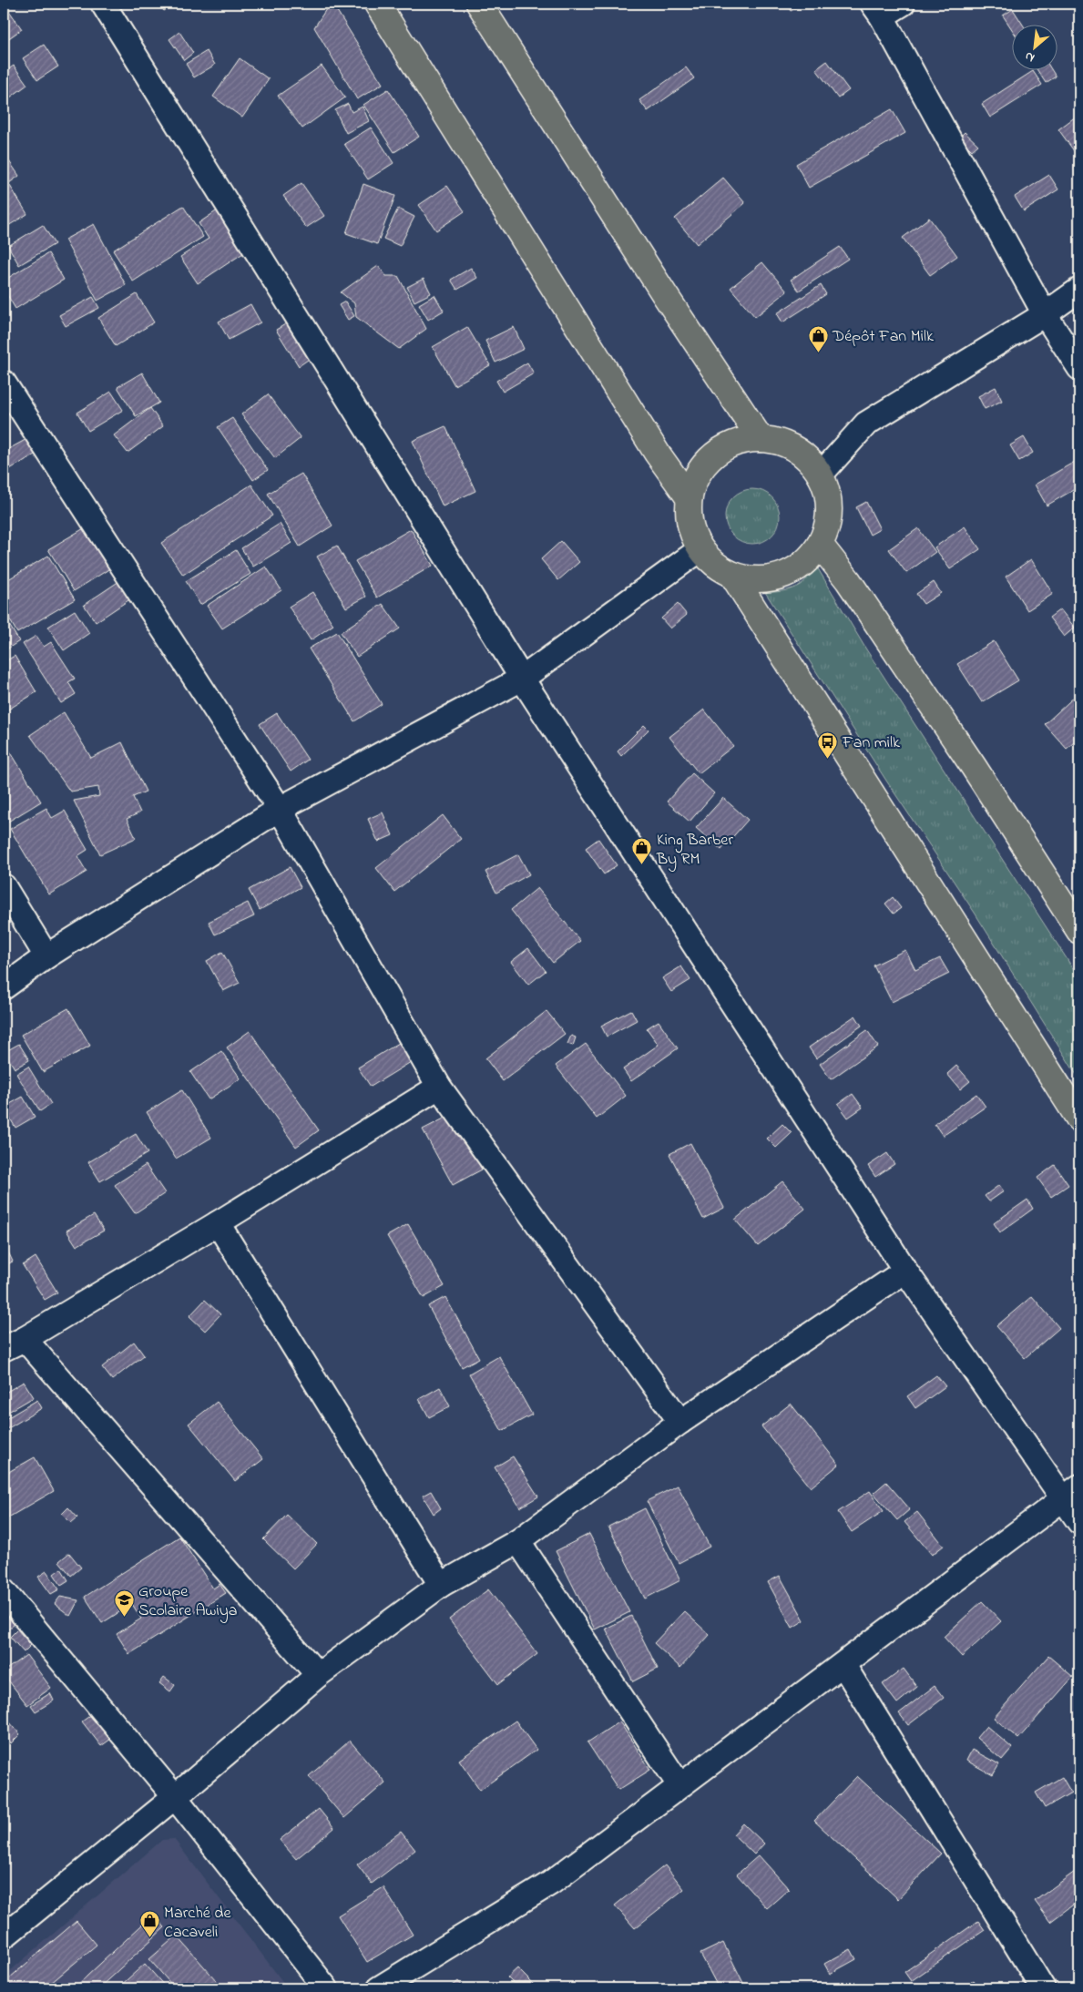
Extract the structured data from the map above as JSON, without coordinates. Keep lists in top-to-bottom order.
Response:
{
  "places": {
    "shop": ["Dépôt Fan Milk", "King Barber By RM", "Marché de Cacaveli"],
    "bus stop": ["Fan milk"],
    "school or university": ["Groupe Scolaire Awiya"]
  },
  "north": "bottom left"
}
